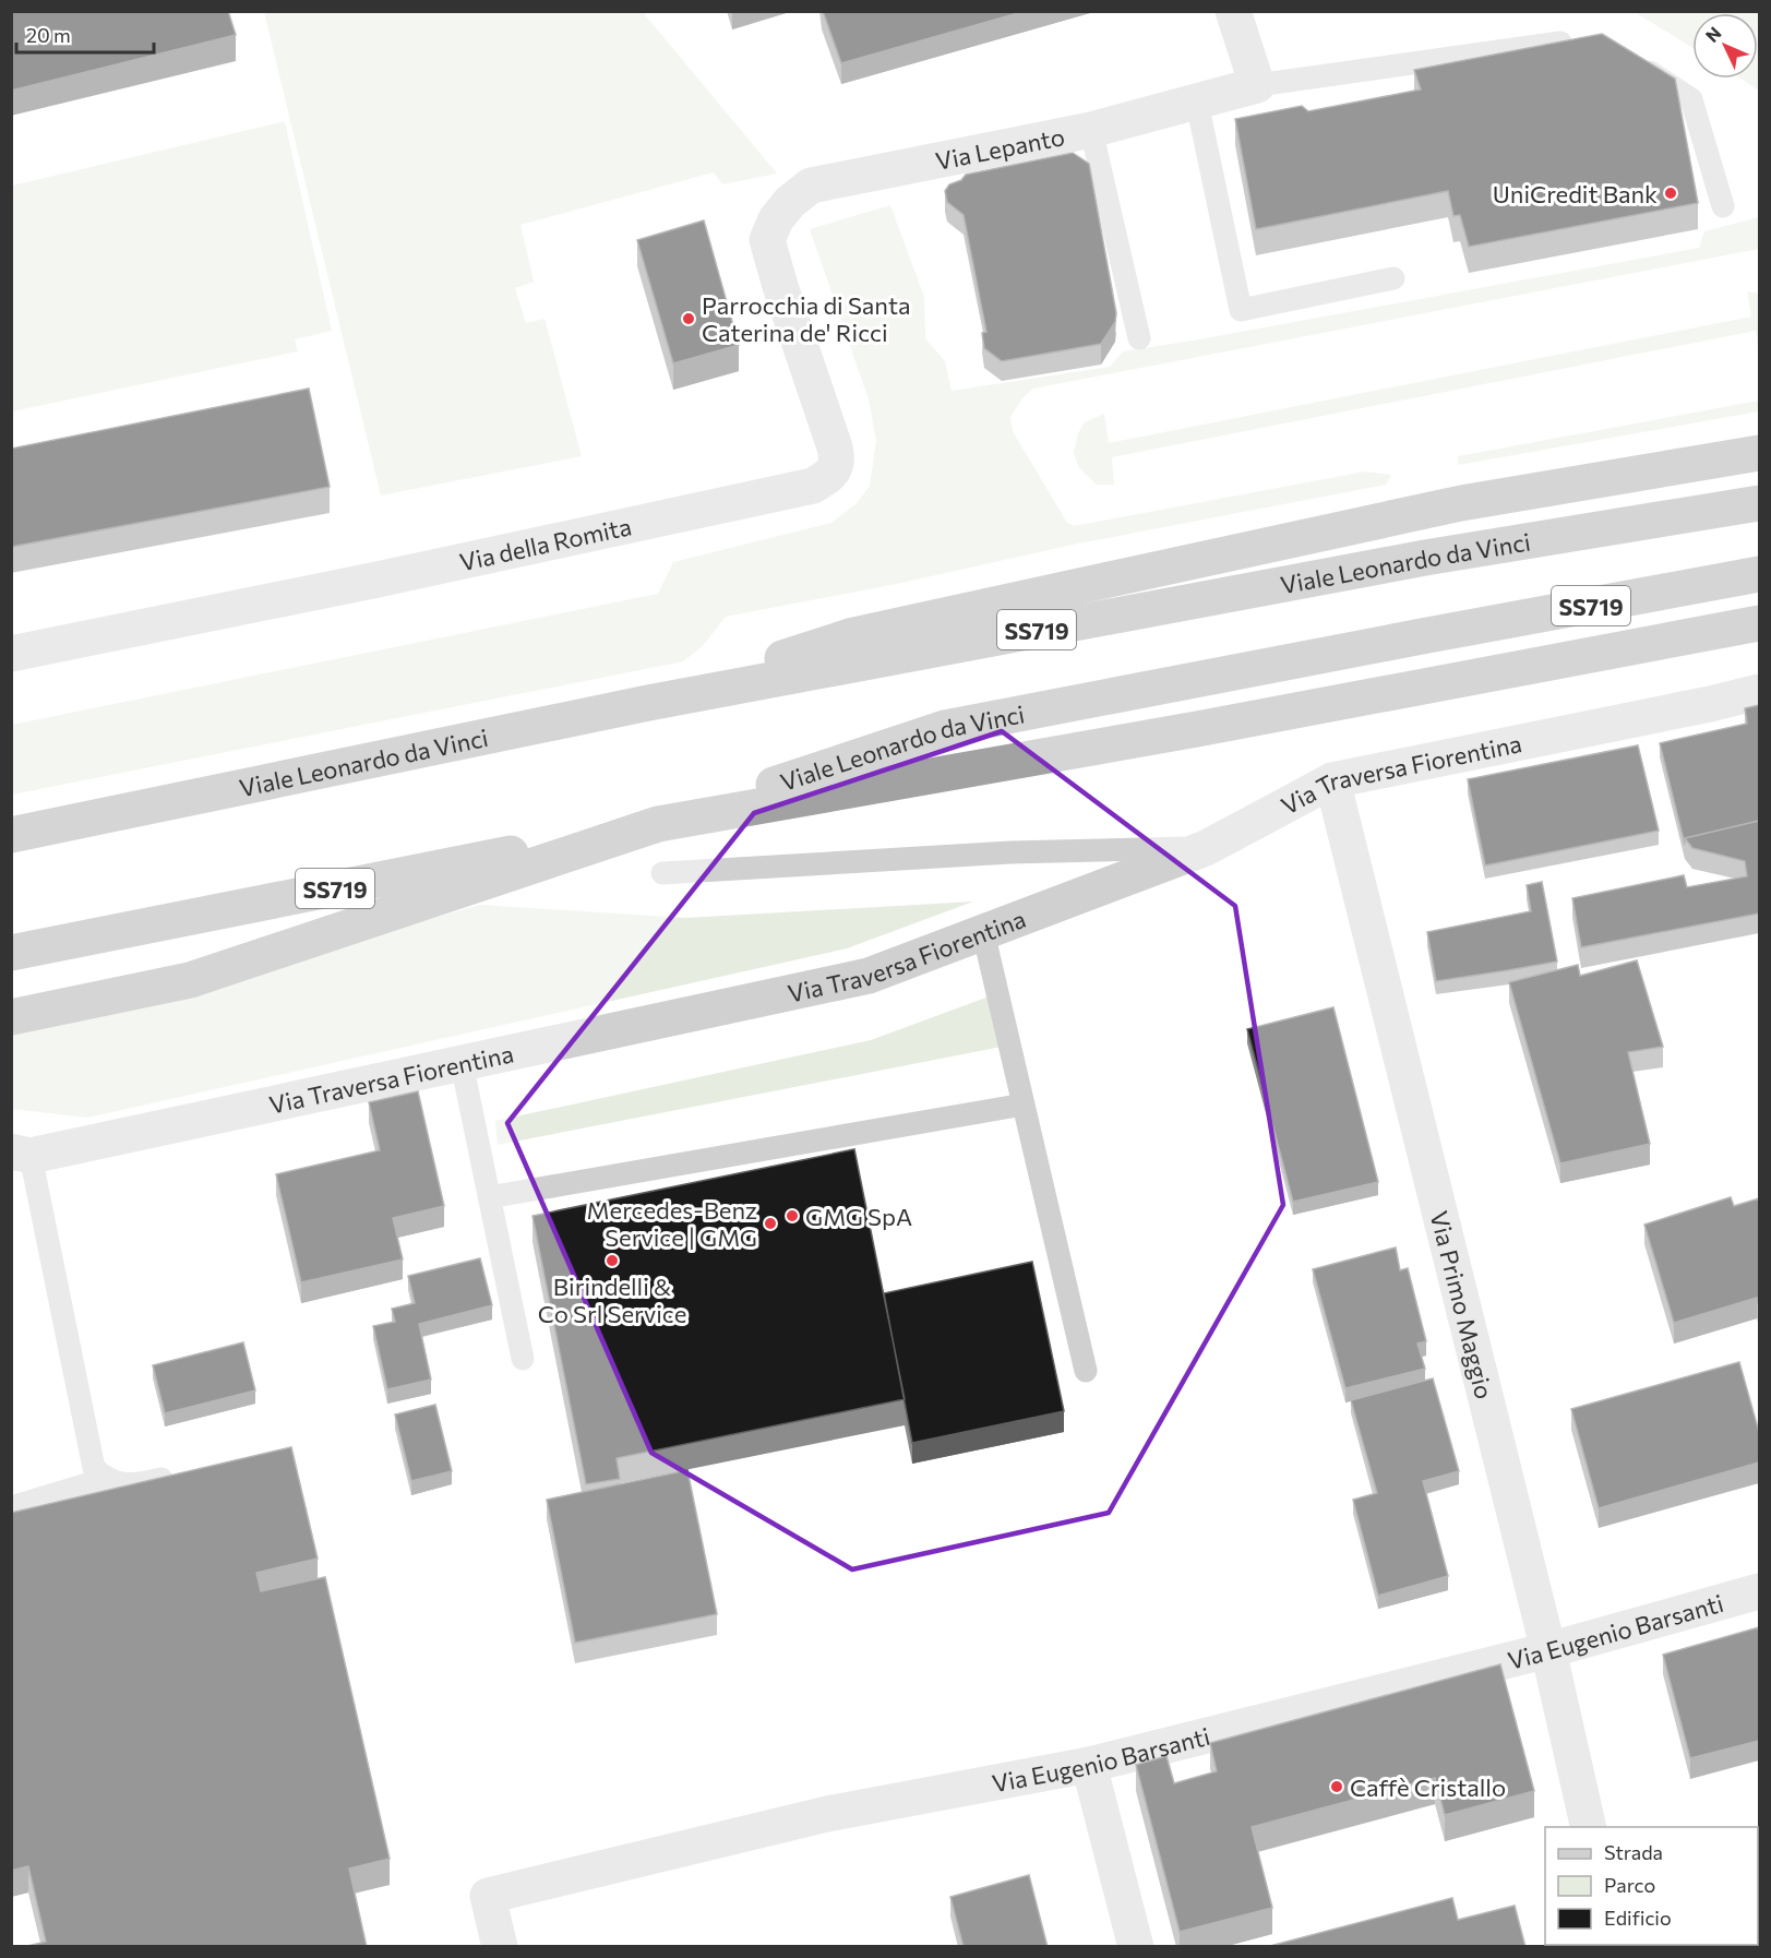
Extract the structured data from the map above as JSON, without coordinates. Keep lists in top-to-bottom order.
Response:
{
  "streets": {
    "highway": ["Viale Leonardo da Vinci", "SS719"],
    "street": [
      "Via Lepanto",
      "Via della Romita",
      "Via Traversa Fiorentina",
      "Via Primo Maggio",
      "Via Eugenio Barsanti"
    ]
  },
  "crossings": [
    ["Via Lepanto", "Via della Romita"],
    ["Via Traversa Fiorentina", "Via Primo Maggio"],
    ["Via Primo Maggio", "Via Eugenio Barsanti"]
  ],
  "places": [
    "UniCredit Bank",
    "Parrocchia di Santa Caterina de' Ricci",
    "GMG SpA",
    "Mercedes-Benz Service | GMG",
    "Birindelli & Co Srl Service",
    "Caffè Cristallo"
  ],
  "legend": ["Strada", "Parco", "Edificio"],
  "scale_bar": "20 m",
  "north": "top left"
}
